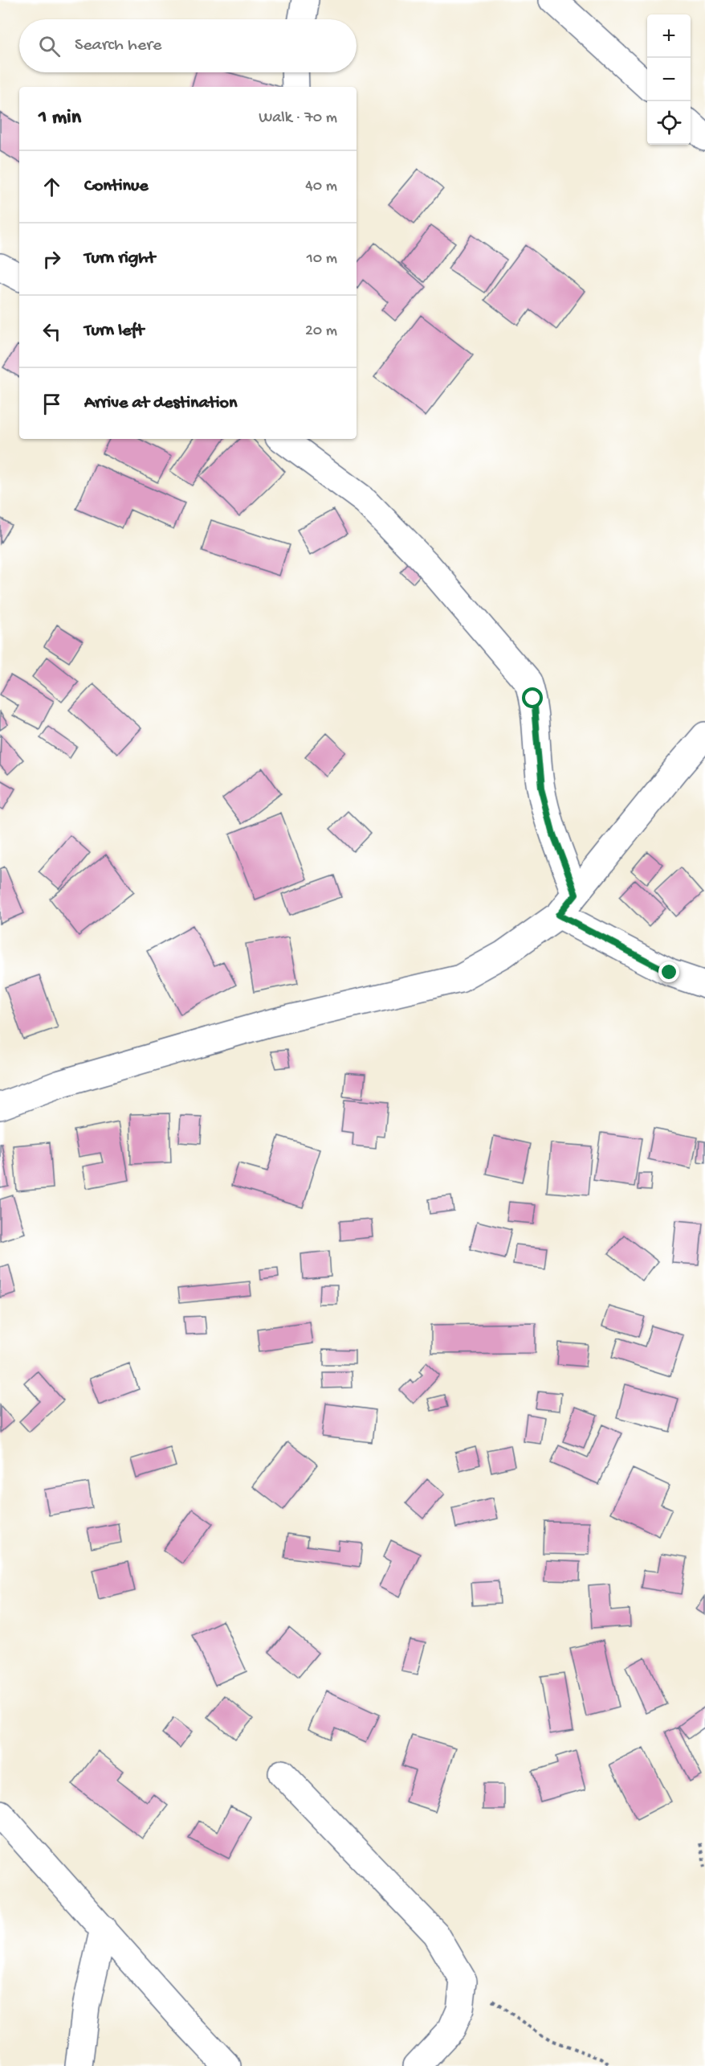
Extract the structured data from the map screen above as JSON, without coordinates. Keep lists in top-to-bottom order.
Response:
{
  "page": {
    "map_buttons": ["+", "−"],
    "search": "Search here",
    "heading": ["1 min", "Walk · 70 m"],
    "list": [
      ["Continue", "40 m"],
      ["Turn right", "10 m"],
      ["Turn left", "20 m"],
      "Arrive at destination"
    ]
  }
}
